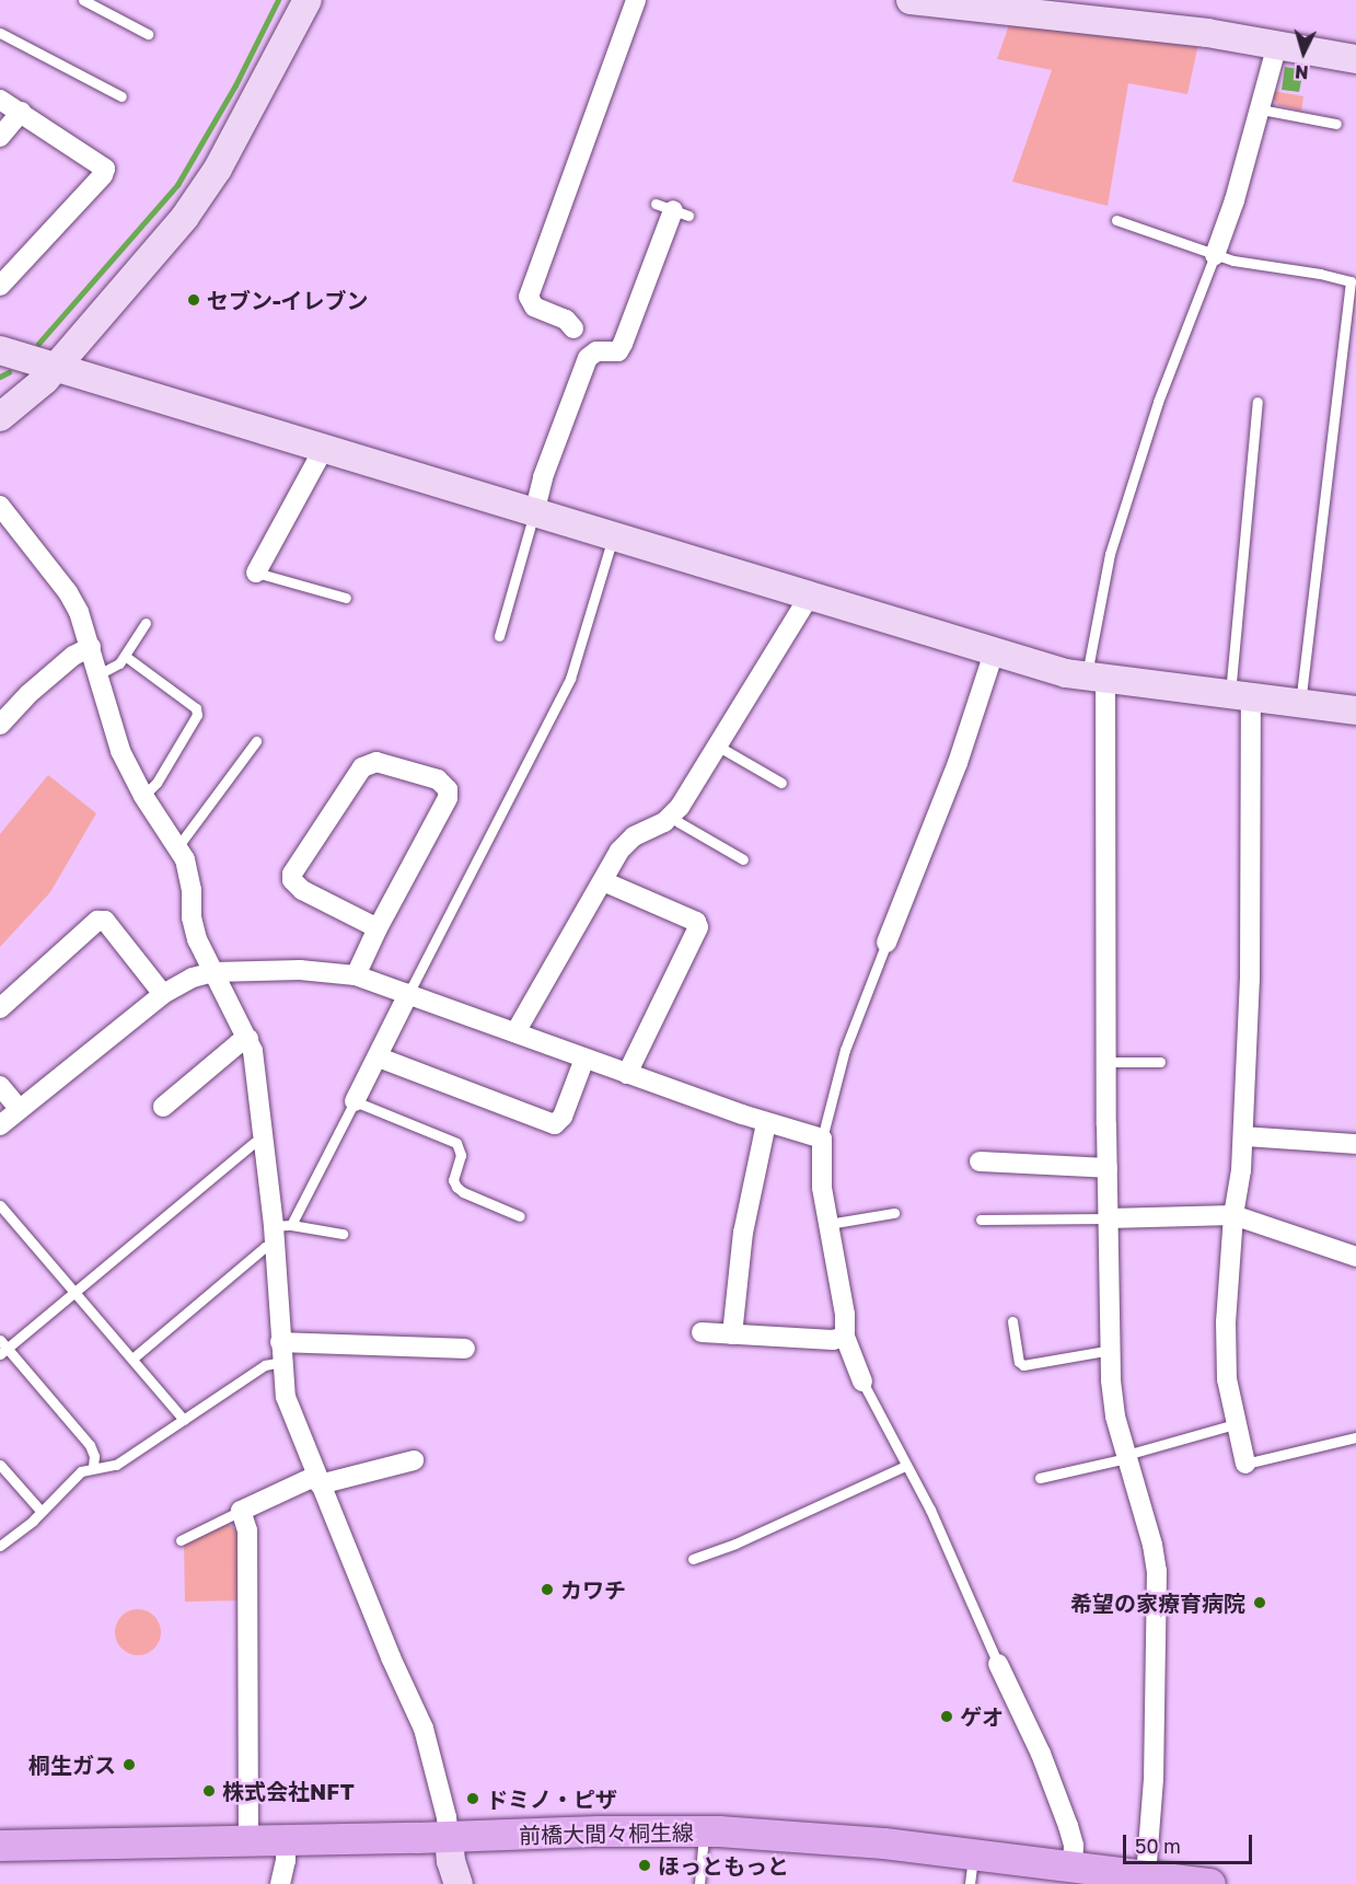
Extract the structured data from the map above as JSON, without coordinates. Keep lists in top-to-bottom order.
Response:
{
  "streets": {
    "main road": ["前橋大間々桐生線"]
  },
  "places": [
    "セブン-イレブン",
    "カワチ",
    "希望の家療育病院",
    "ゲオ",
    "桐生ガス",
    "株式会社NFT",
    "ドミノ・ピザ",
    "ほっともっと"
  ],
  "scale_bar": "50 m",
  "north": "bottom"
}
